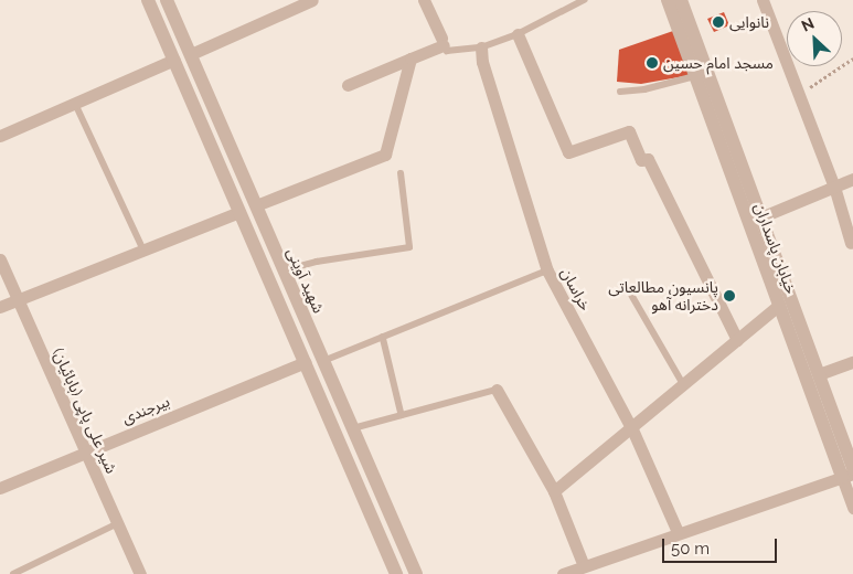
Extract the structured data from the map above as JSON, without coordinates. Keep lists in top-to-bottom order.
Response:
{
  "streets": {
    "street": [
      "خیابان پاسداران",
      "شهید آوینی",
      "خراسان",
      "بیرجندی",
      "شیر علی پاپی (بابائیان)"
    ]
  },
  "crossings": [
    ["بیرجندی", "شیر علی پاپی (بابائیان)"]
  ],
  "places": ["نانوایی", "مسجد امام حسین", "پانسیون مطالعاتی دخترانه آهو"],
  "scale_bar": "50 m",
  "north": "top left"
}
